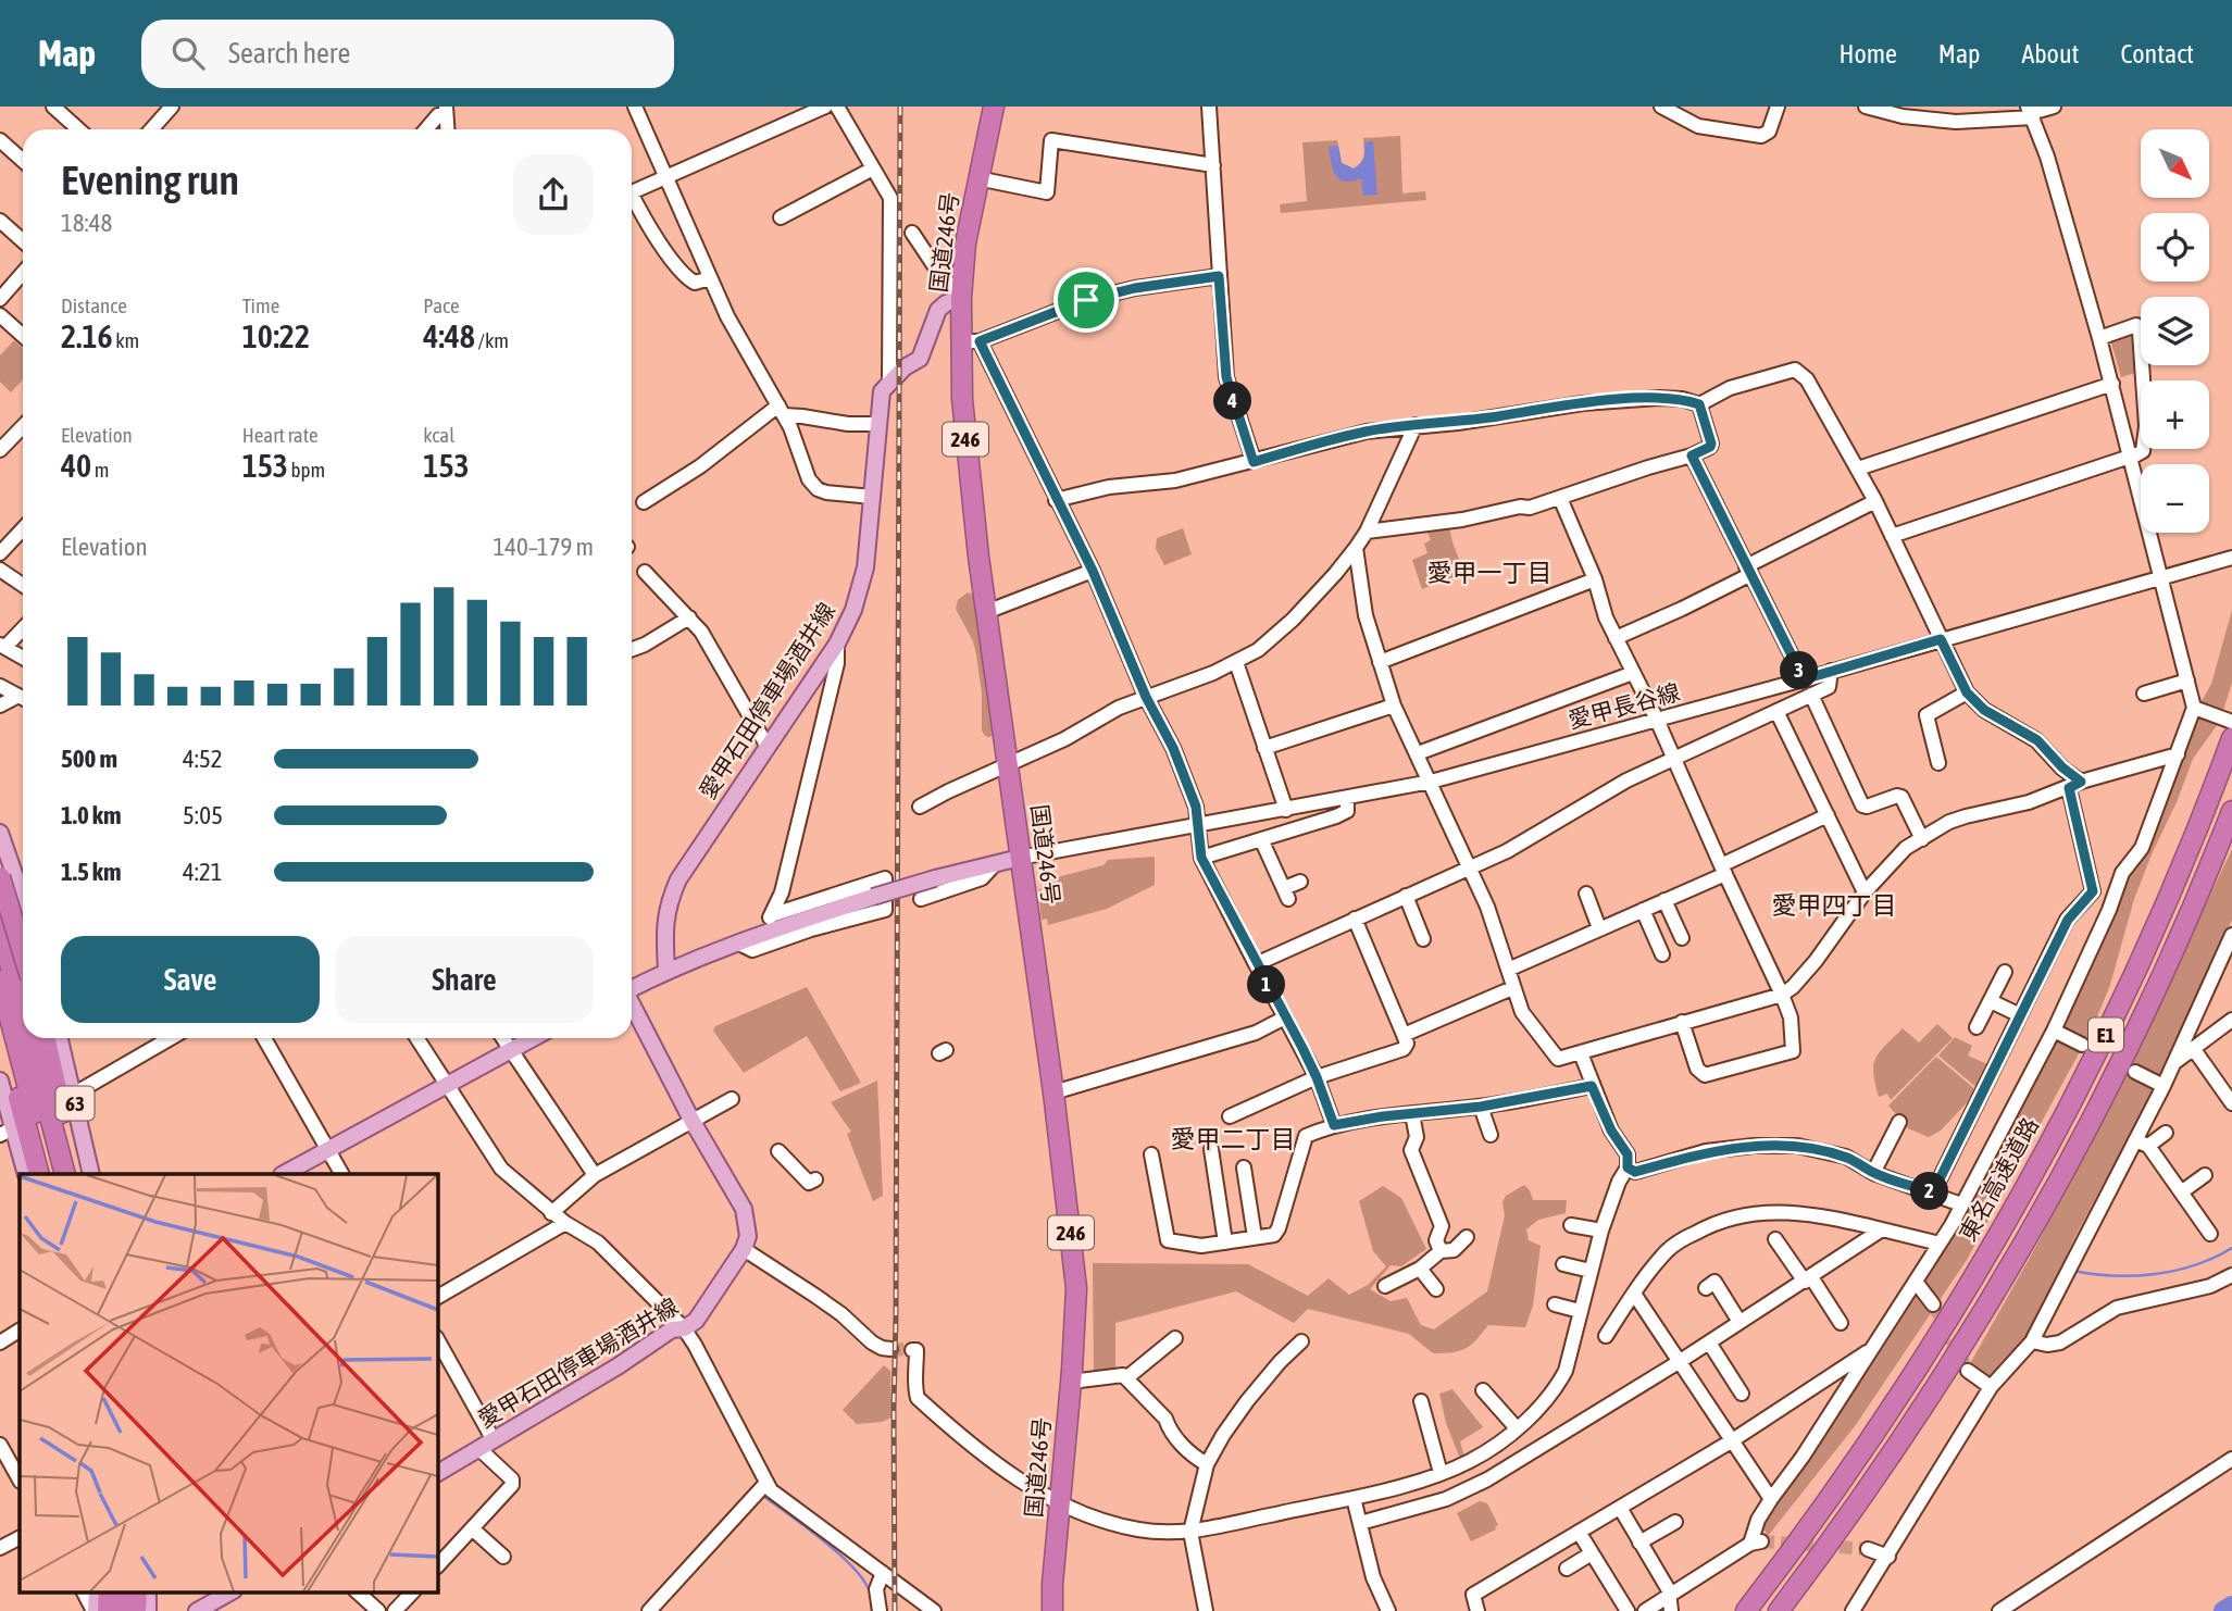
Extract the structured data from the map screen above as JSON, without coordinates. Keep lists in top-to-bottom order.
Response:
{
  "streets": {
    "highway": [
      "国道246号",
      "246",
      "E1",
      "東名高速道路"
    ],
    "main road": ["愛甲石田停車場酒井線", "63"],
    "street": ["愛甲長谷線"]
  },
  "crossings": [
    ["国道246号", "愛甲長谷線"]
  ],
  "districts": ["愛甲一丁目", "愛甲四丁目", "愛甲二丁目"],
  "north": "bottom right",
  "page": {
    "header": "Map",
    "search": "Search here",
    "nav": [
      "Home",
      "Map",
      "About",
      "Contact"
    ],
    "map_buttons": ["+", "−"],
    "heading": ["Evening run", "18:48"],
    "stats": [
      ["Distance", "2.16 km"],
      ["Time", "10:22"],
      ["Pace", "4:48 /km"],
      ["Elevation", "40 m"],
      ["Heart rate", "153 bpm"],
      ["kcal", "153"]
    ],
    "pins": [
      "4",
      "3",
      "1",
      "2"
    ],
    "chart": ["Elevation", "140–179 m"],
    "list": [
      {
        "name": "500 m",
        "note": "4:52"
      },
      {
        "name": "1.0 km",
        "note": "5:05"
      },
      {
        "name": "1.5 km",
        "note": "4:21"
      }
    ],
    "buttons": ["Save", "Share"]
  }
}
